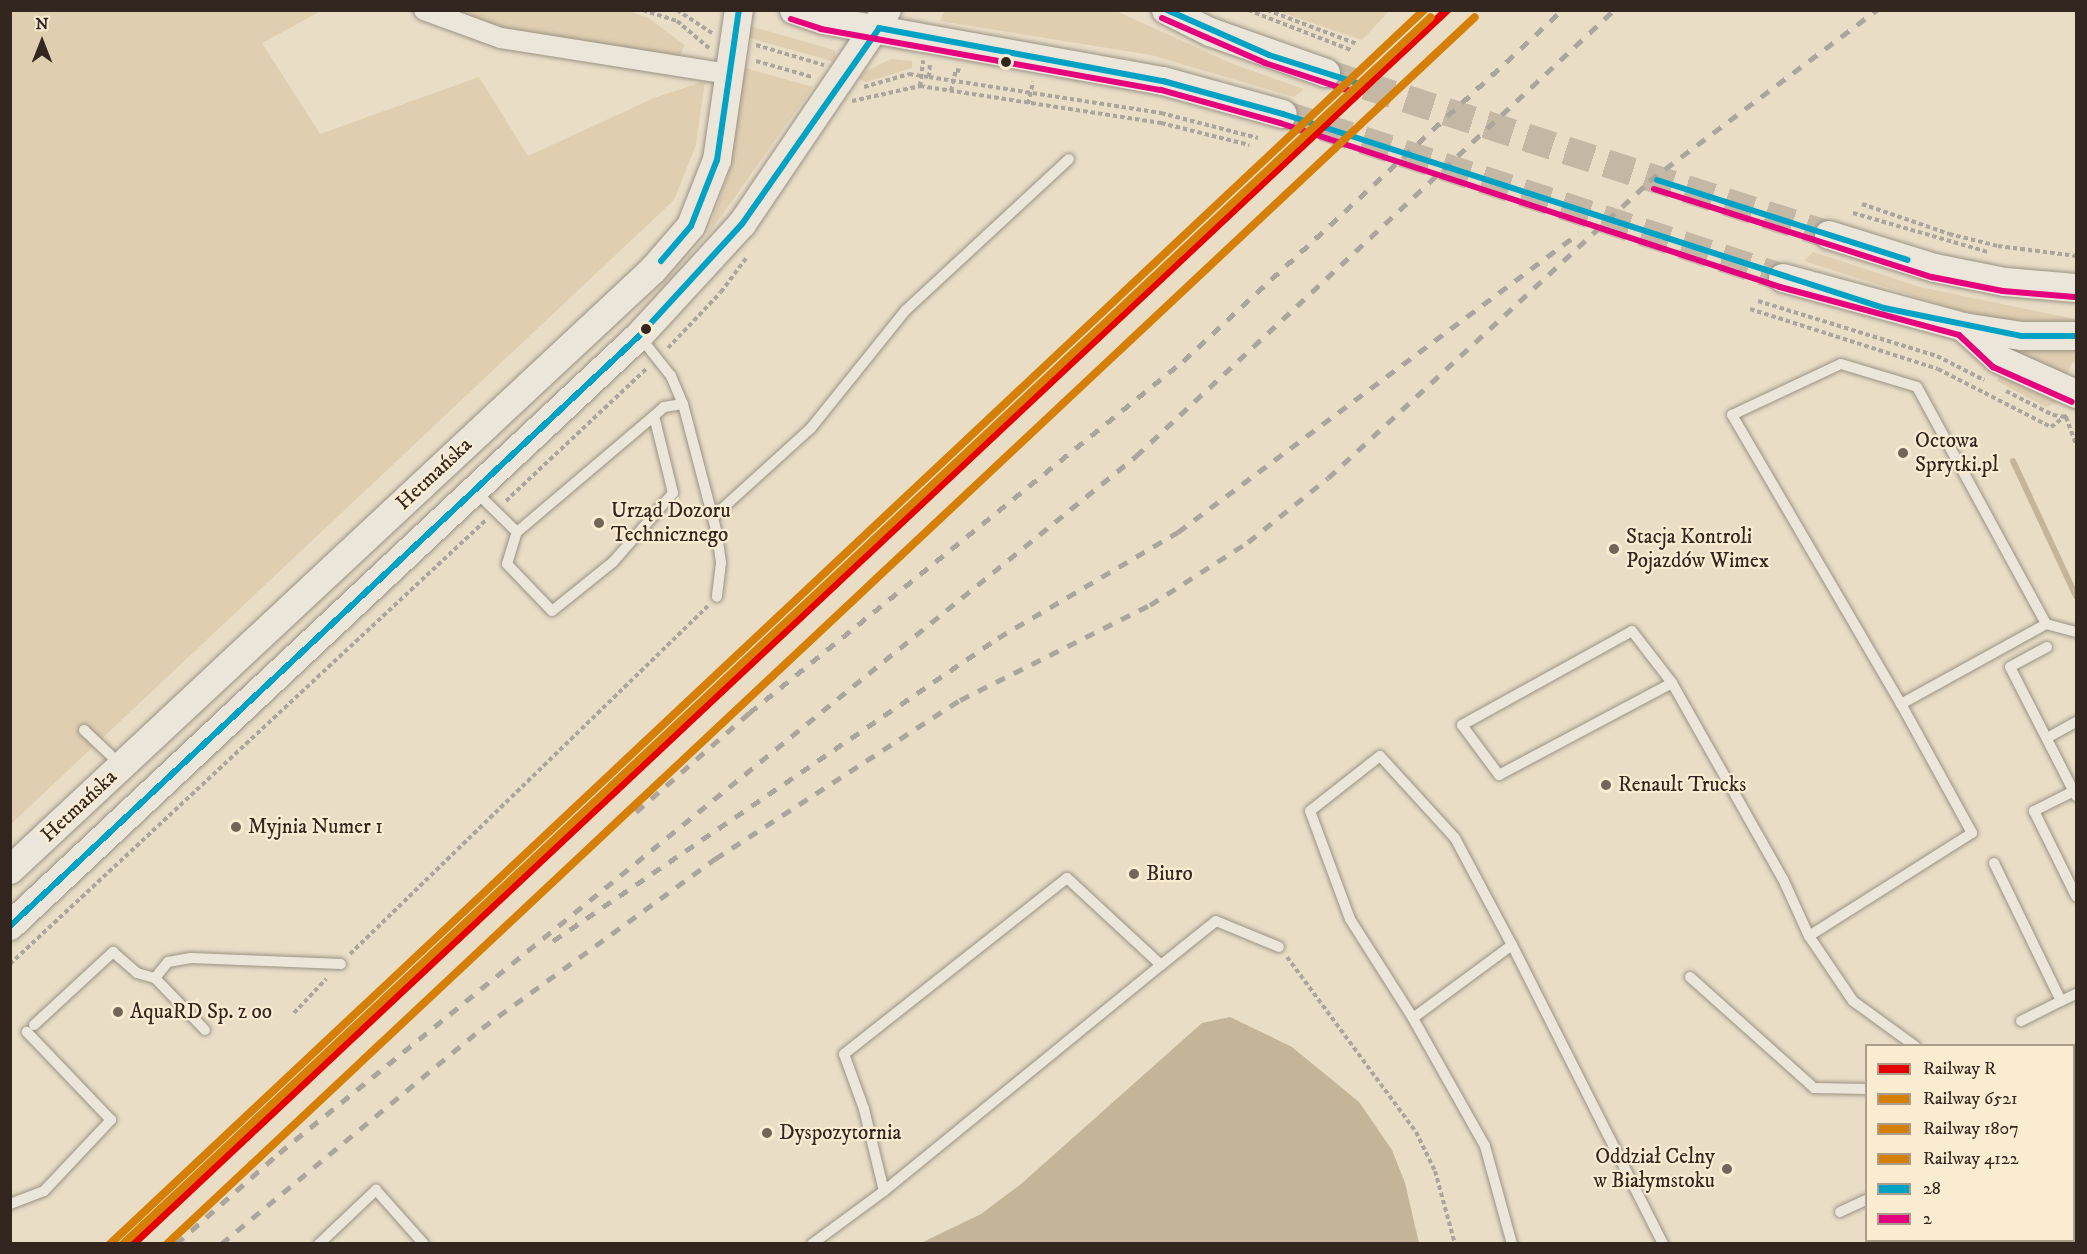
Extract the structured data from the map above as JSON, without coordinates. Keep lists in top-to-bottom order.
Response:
{
  "streets": {
    "main road": ["Hetmańska"]
  },
  "places": [
    "Octowa Sprytki.pl",
    "Urząd Dozoru Technicznego",
    "Stacja Kontroli Pojazdów Wimex",
    "Renault Trucks",
    "Myjnia Numer 1",
    "Biuro",
    "AquaRD Sp. z oo",
    "Dyspozytornia",
    "Oddział Celny w Białymstoku"
  ],
  "lines": [
    "rail line R",
    "rail line 6521",
    "transit line 28",
    "rail line 1807",
    "rail line 4122",
    "transit line 2"
  ],
  "legend": [
    "Railway R",
    "Railway 6521",
    "Railway 1807",
    "Railway 4122",
    "28",
    "2"
  ],
  "north": "top"
}
